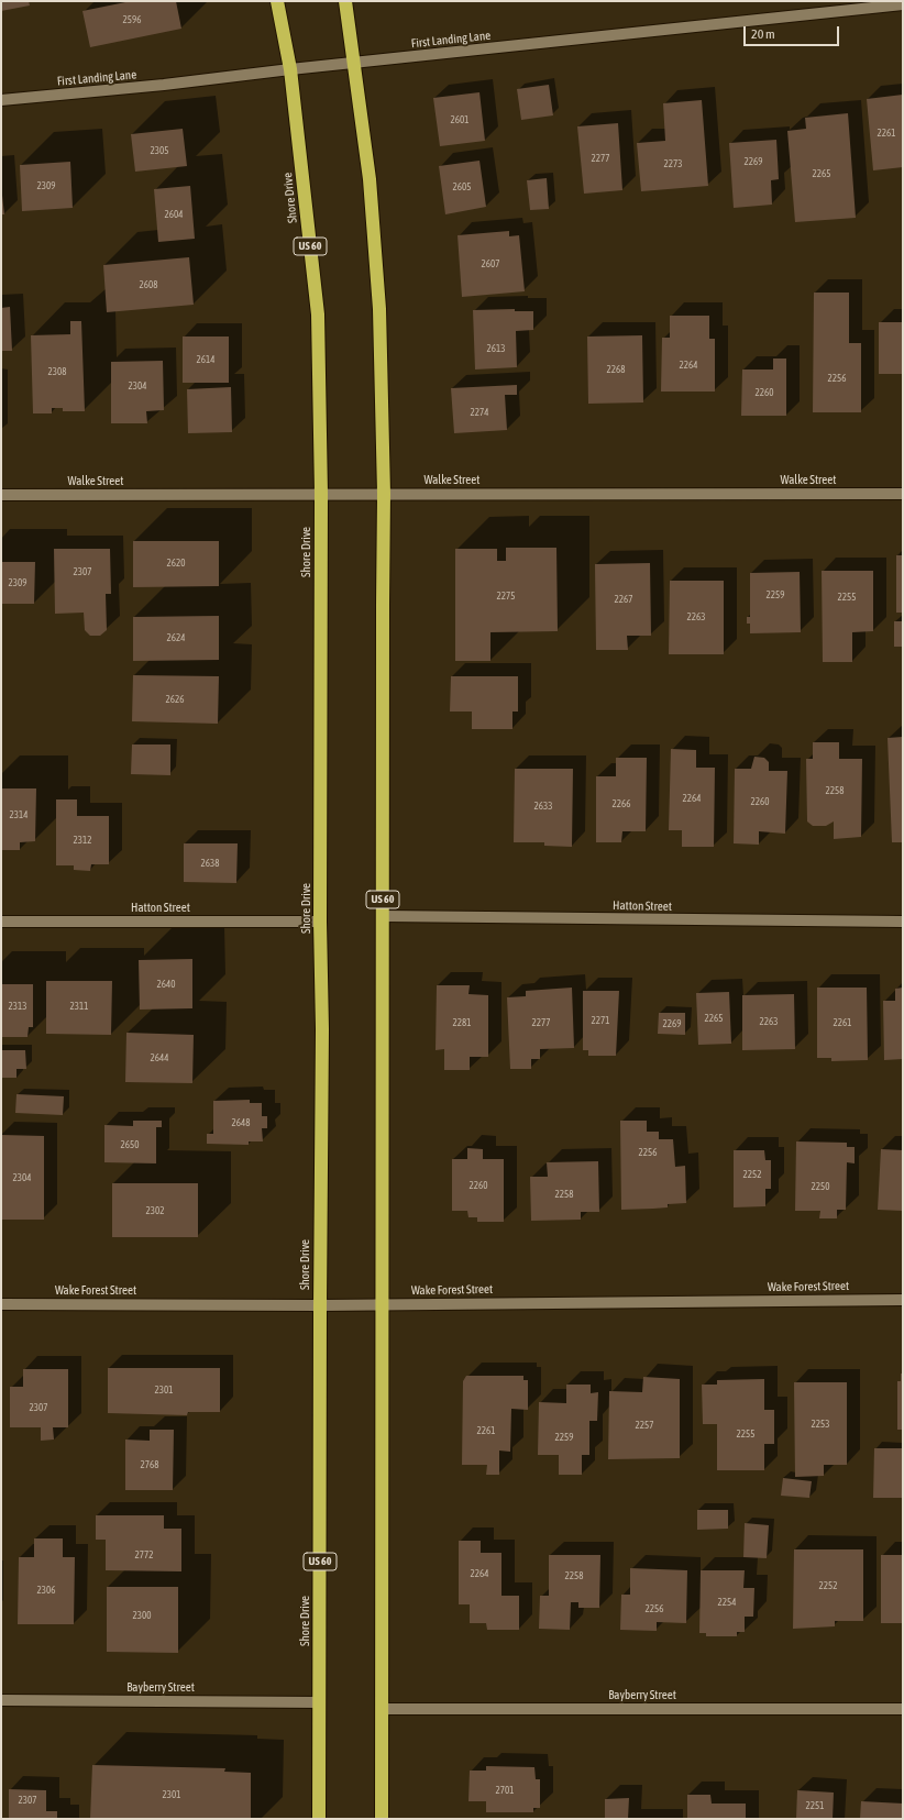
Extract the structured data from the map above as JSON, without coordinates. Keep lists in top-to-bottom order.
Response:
{
  "streets": {
    "highway": ["Shore Drive", "US 60"],
    "street": [
      "First Landing Lane",
      "Walke Street",
      "Hatton Street",
      "Wake Forest Street",
      "Bayberry Street"
    ]
  },
  "crossings": [
    ["First Landing Lane", "Shore Drive"],
    ["First Landing Lane", "US 60"],
    ["Shore Drive", "Walke Street"],
    ["Shore Drive", "Hatton Street"],
    ["Shore Drive", "Wake Forest Street"],
    ["Shore Drive", "Bayberry Street"],
    ["US 60", "Walke Street"],
    ["US 60", "Hatton Street"],
    ["US 60", "Wake Forest Street"],
    ["US 60", "Bayberry Street"]
  ],
  "house_numbers": [
    "2596",
    "2601",
    "2261",
    "2305",
    "2277",
    "2269",
    "2273",
    "2265",
    "2309",
    "2605",
    "2604",
    "2607",
    "2608",
    "2613",
    "2614",
    "2264",
    "2268",
    "2308",
    "2256",
    "2304",
    "2260",
    "2274",
    "2620",
    "2307",
    "2309",
    "2259",
    "2275",
    "2255",
    "2267",
    "2263",
    "2624",
    "2626",
    "2258",
    "2264",
    "2260",
    "2266",
    "2633",
    "2314",
    "2312",
    "2638",
    "2640",
    "2313",
    "2311",
    "2265",
    "2271",
    "2263",
    "2281",
    "2277",
    "2261",
    "2269",
    "2644",
    "2648",
    "2650",
    "2256",
    "2252",
    "2304",
    "2260",
    "2250",
    "2258",
    "2302",
    "2301",
    "2307",
    "2253",
    "2257",
    "2261",
    "2255",
    "2259",
    "2768",
    "2772",
    "2264",
    "2258",
    "2252",
    "2306",
    "2254",
    "2256",
    "2300",
    "2701",
    "2301",
    "2307",
    "2251"
  ],
  "scale_bar": "20 m"
}
